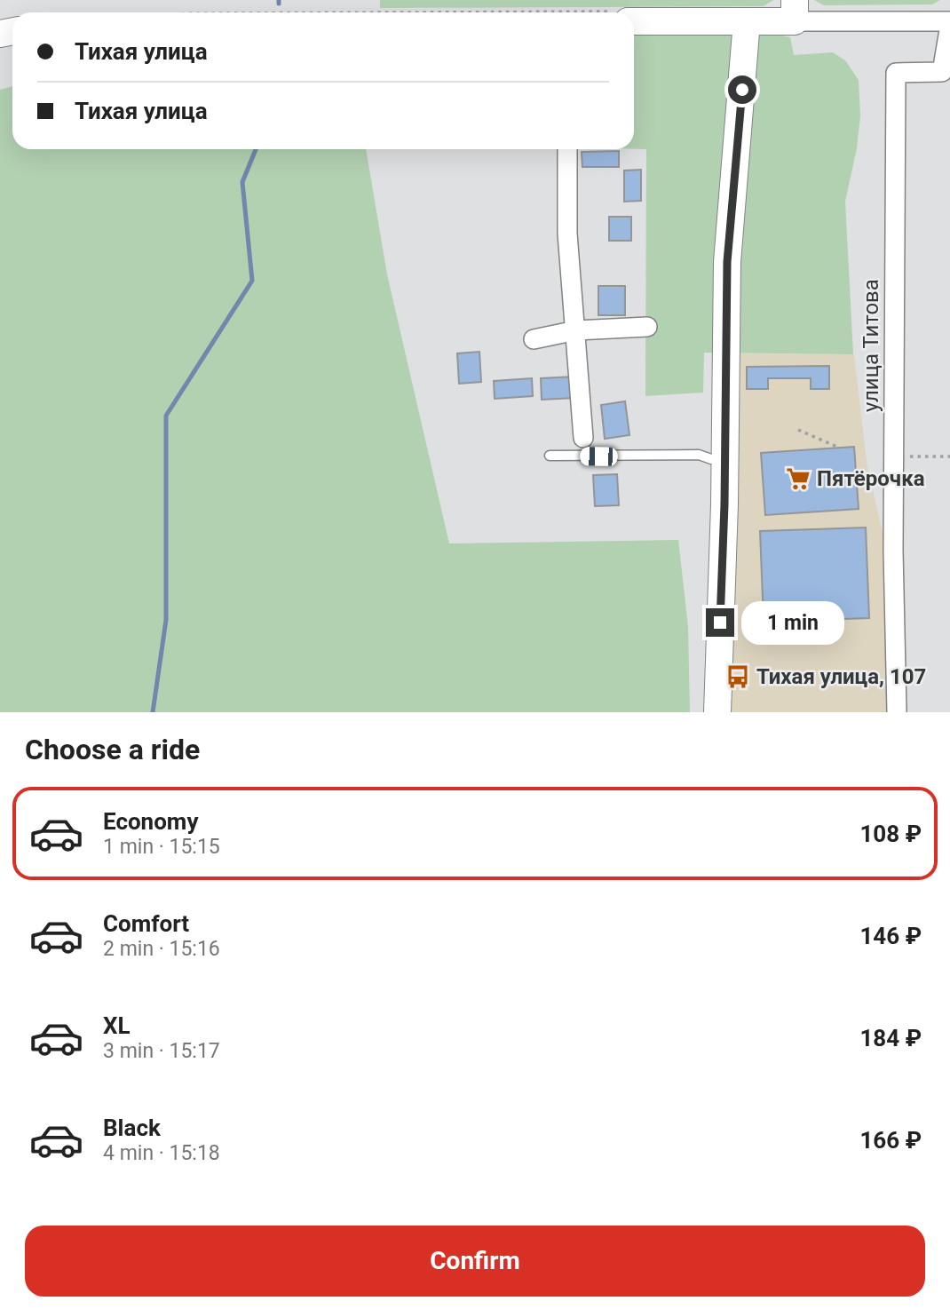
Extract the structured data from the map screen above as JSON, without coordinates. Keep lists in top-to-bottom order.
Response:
{
  "streets": {
    "street": ["улица Титова"]
  },
  "places": {
    "supermarket": ["Пятёрочка"],
    "bus stop": ["Тихая улица, 107"]
  },
  "page": {
    "banner": ["Тихая улица", "Тихая улица"],
    "bubble": "1 min",
    "heading": "Choose a ride",
    "list": [
      {
        "name": "Economy",
        "note": "1 min · 15:15",
        "value": "108 ₽"
      },
      {
        "name": "Comfort",
        "note": "2 min · 15:16",
        "value": "146 ₽"
      },
      {
        "name": "XL",
        "note": "3 min · 15:17",
        "value": "184 ₽"
      },
      {
        "name": "Black",
        "note": "4 min · 15:18",
        "value": "166 ₽"
      }
    ],
    "buttons": "Confirm"
  }
}
